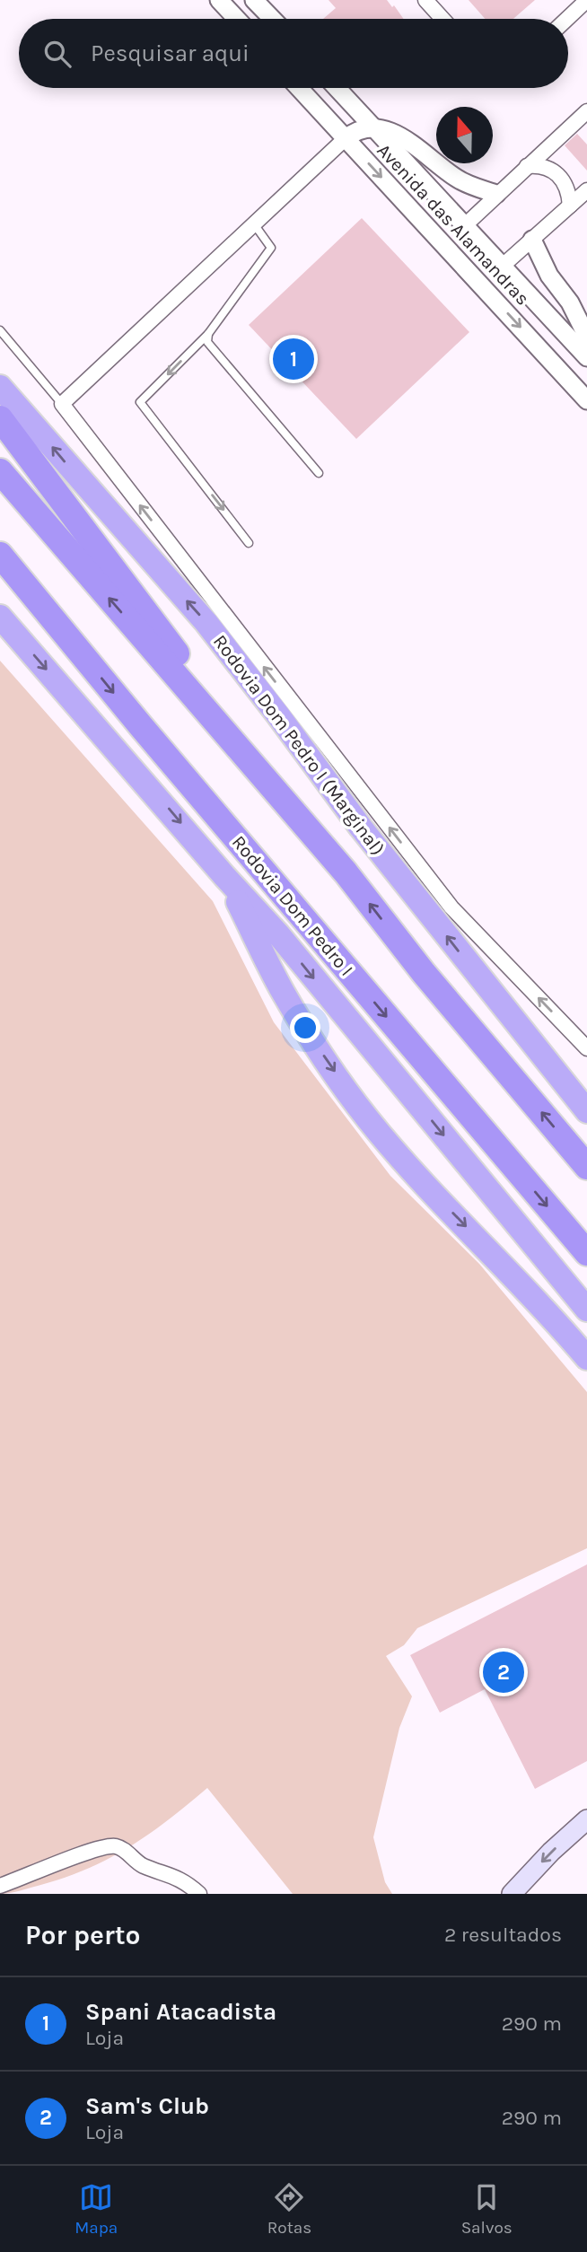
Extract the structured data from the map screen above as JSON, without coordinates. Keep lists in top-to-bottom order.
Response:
{
  "streets": {
    "highway": ["Rodovia Dom Pedro I (Marginal)", "Rodovia Dom Pedro I"],
    "street": ["Avenida das Alamandras"]
  },
  "north": "top",
  "page": {
    "search": "Pesquisar aqui",
    "pins": ["1", "2"],
    "heading": ["Por perto", "2 resultados"],
    "list": [
      {
        "mark": "1",
        "name": "Spani Atacadista",
        "note": "Loja",
        "value": "290 m"
      },
      {
        "mark": "2",
        "name": "Sam's Club",
        "note": "Loja",
        "value": "290 m"
      }
    ],
    "nav": ["Mapa", "Rotas", "Salvos"]
  }
}
